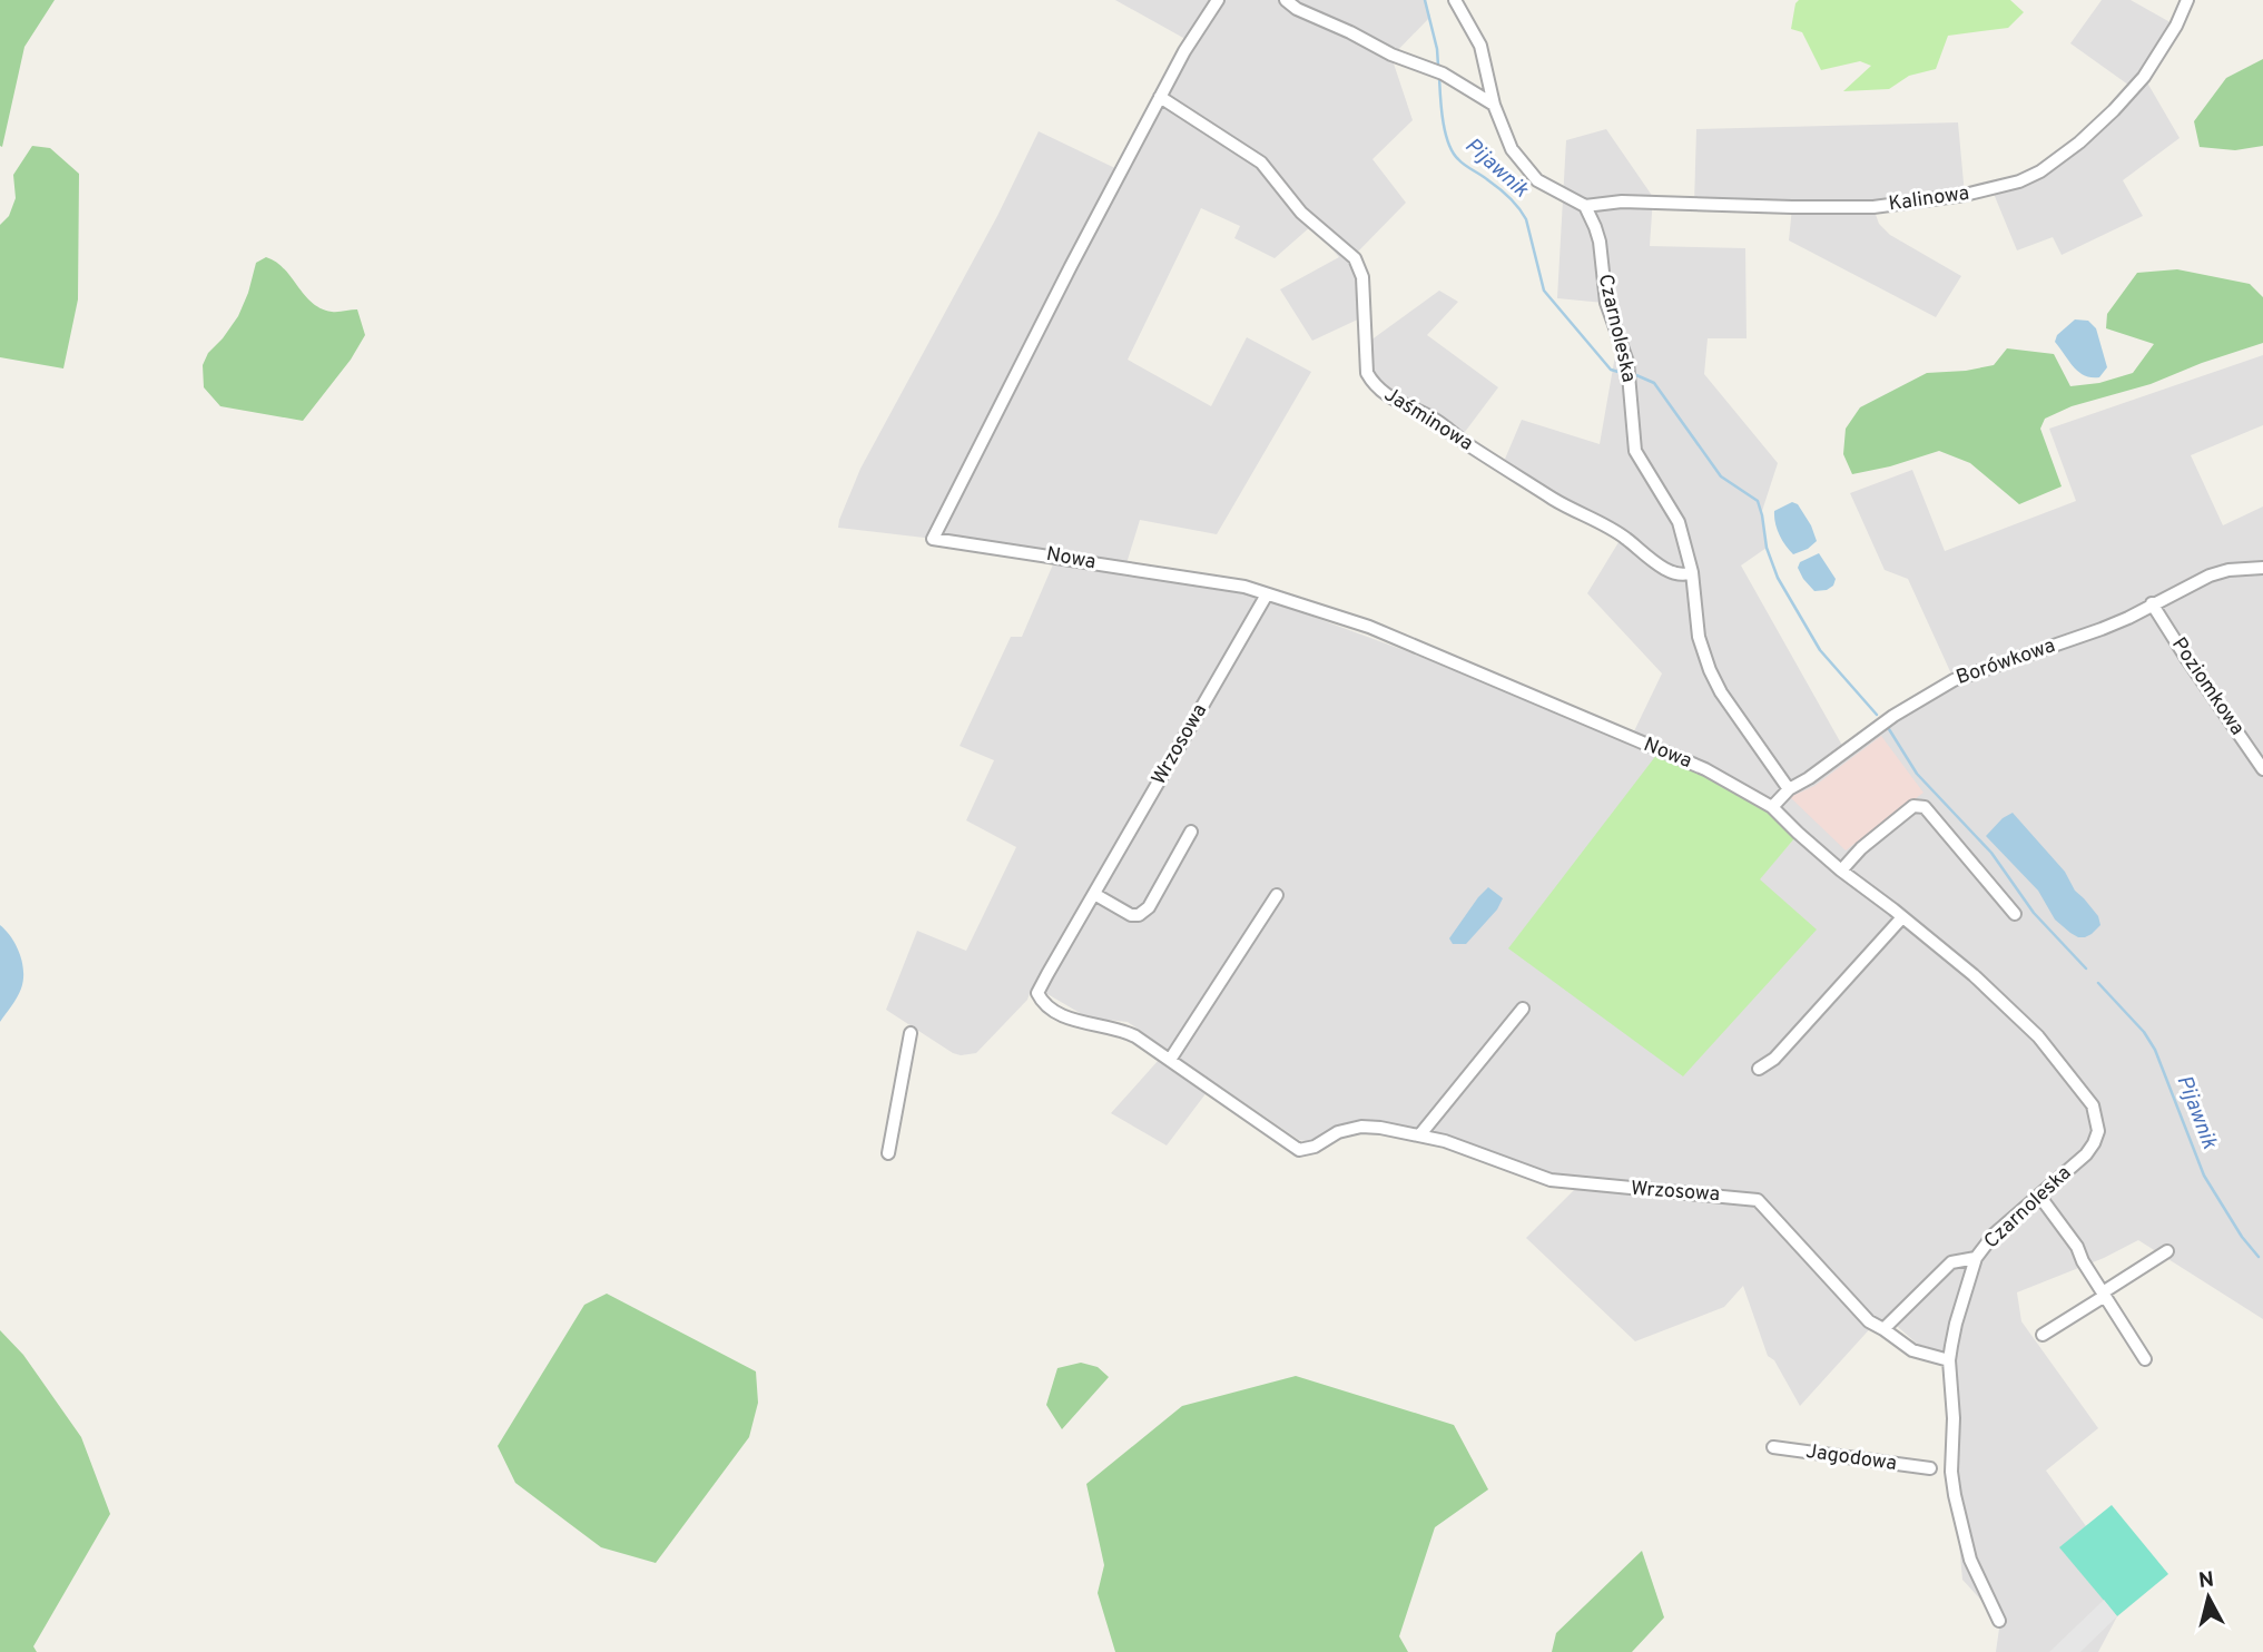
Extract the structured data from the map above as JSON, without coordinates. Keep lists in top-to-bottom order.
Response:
{
  "streets": {
    "street": [
      "Kalinowa",
      "Czarnoleska",
      "Jaśminowa",
      "Nowa",
      "Borówkowa",
      "Poziomkowa",
      "Wrzosowa",
      "Jagodowa"
    ]
  },
  "crossings": [
    ["Kalinowa", "Czarnoleska"],
    ["Czarnoleska", "Jaśminowa"],
    ["Czarnoleska", "Nowa"],
    ["Czarnoleska", "Borówkowa"],
    ["Czarnoleska", "Wrzosowa"],
    ["Jaśminowa", "Nowa"],
    ["Nowa", "Borówkowa"],
    ["Nowa", "Wrzosowa"],
    ["Borówkowa", "Poziomkowa"]
  ],
  "water": ["Pijawnik"],
  "north": "top"
}
